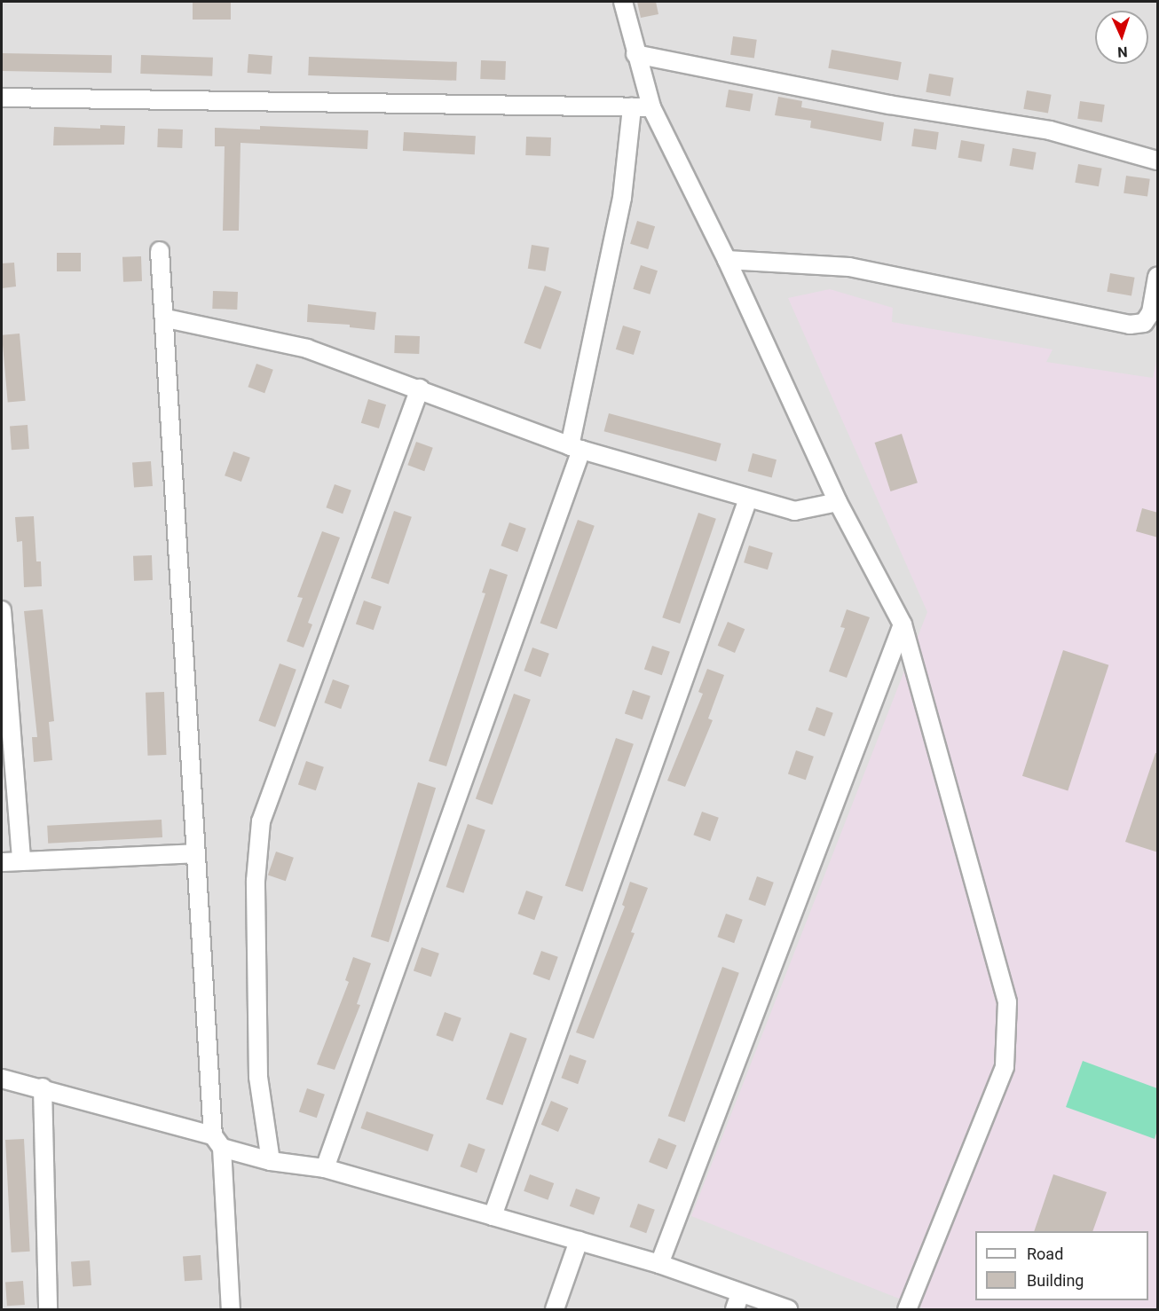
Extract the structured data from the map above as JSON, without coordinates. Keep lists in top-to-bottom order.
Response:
{
  "legend": ["Road", "Building"],
  "north": "bottom"
}
